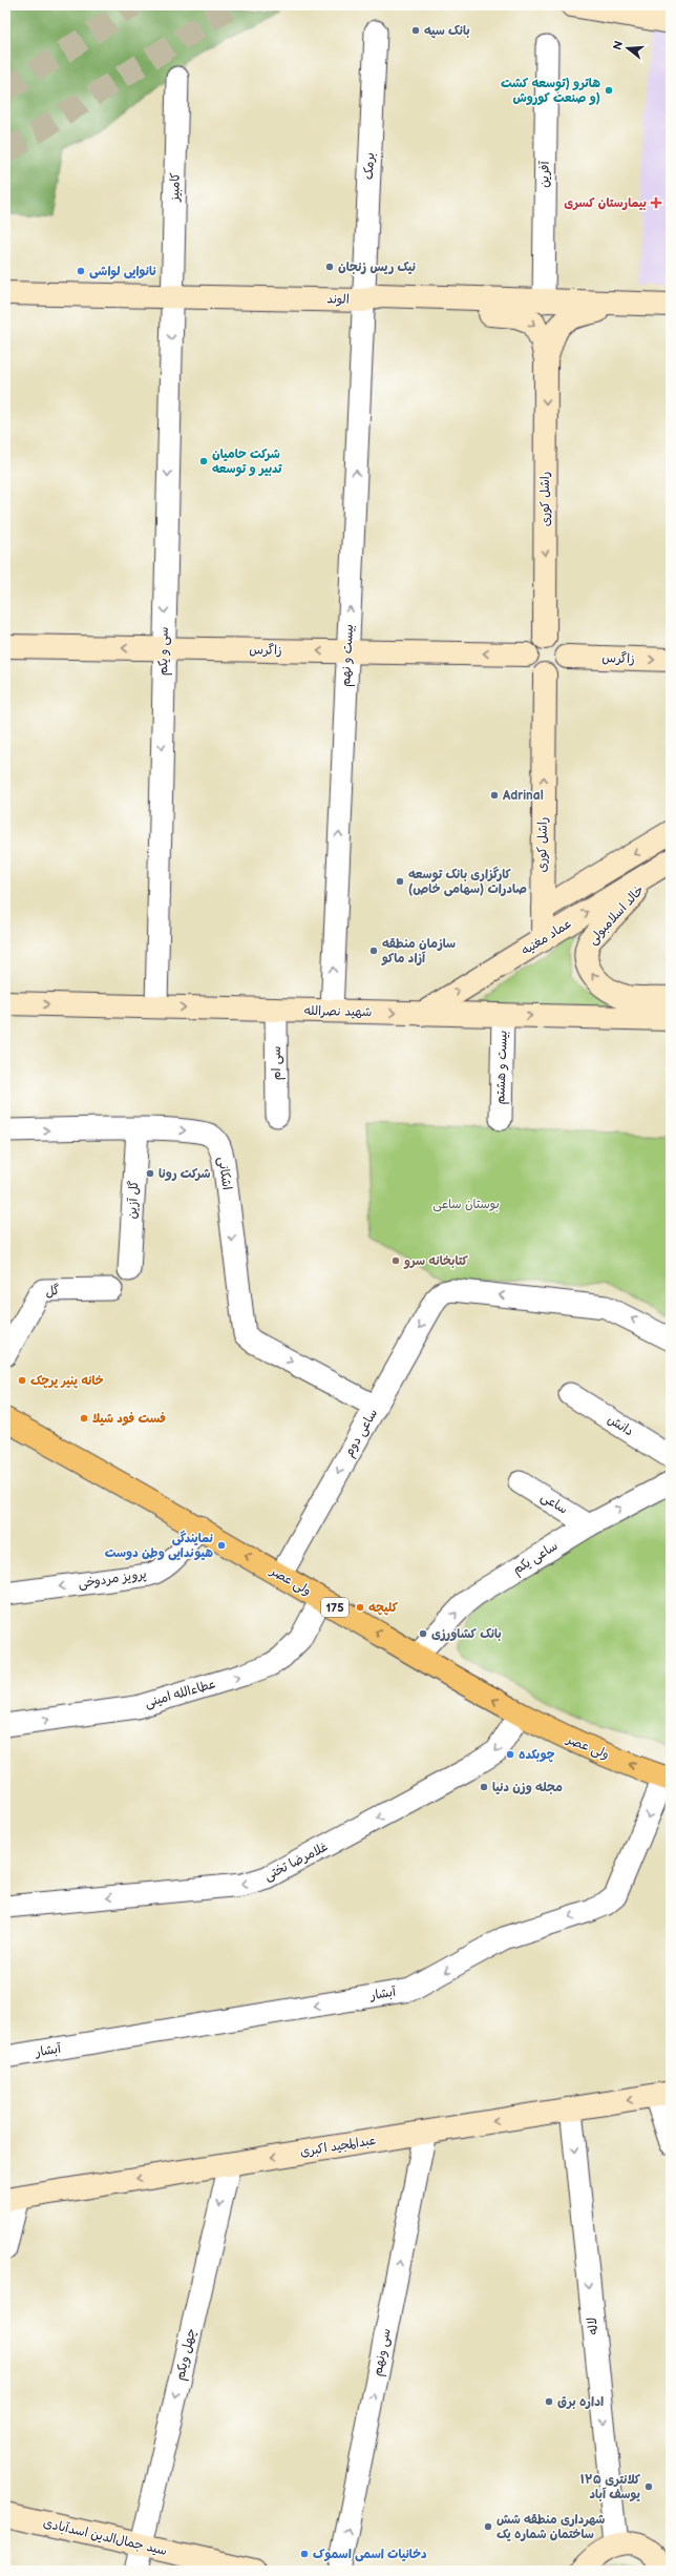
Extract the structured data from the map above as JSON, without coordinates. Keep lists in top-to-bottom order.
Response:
{
  "streets": {
    "main road": ["ولی عصر", "175"],
    "street": [
      "برمک",
      "آفرین",
      "کامبیز",
      "الوند",
      "راشل کوری",
      "زاگرس",
      "سی و یکم",
      "بیست و نهم",
      "خالد اسلامبولی",
      "عماد مغنیه",
      "شهید نصرالله",
      "سی ام",
      "بیست و هشتم",
      "اشکانی",
      "گل آزین",
      "گل",
      "دانش",
      "ساعی دوم",
      "ساعی",
      "ساعی یکم",
      "پرویز مردوخی",
      "عطاءالله امینی",
      "غلامرضا تختی",
      "آبشار",
      "عبدالمجید اکبری",
      "لاله",
      "سی ونهم",
      "چهل ویکم",
      "سید جمال‌الدین اسدآبادی"
    ]
  },
  "crossings": [
    ["برمک", "الوند"],
    ["برمک", "بیست و نهم"],
    ["آفرین", "الوند"],
    ["کامبیز", "الوند"],
    ["کامبیز", "سی و یکم"],
    ["الوند", "سی و یکم"],
    ["الوند", "بیست و نهم"],
    ["راشل کوری", "عماد مغنیه"],
    ["زاگرس", "سی و یکم"],
    ["زاگرس", "بیست و نهم"],
    ["سی و یکم", "شهید نصرالله"],
    ["بیست و نهم", "شهید نصرالله"],
    ["خالد اسلامبولی", "عماد مغنیه"],
    ["عماد مغنیه", "شهید نصرالله"],
    ["شهید نصرالله", "سی ام"],
    ["شهید نصرالله", "بیست و هشتم"],
    ["اشکانی", "گل آزین"],
    ["اشکانی", "ساعی دوم"],
    ["ساعی دوم", "ولی عصر"],
    ["ساعی", "ساعی یکم"],
    ["ساعی یکم", "ولی عصر"],
    ["پرویز مردوخی", "ولی عصر"],
    ["ولی عصر", "عطاءالله امینی"],
    ["ولی عصر", "غلامرضا تختی"],
    ["ولی عصر", "آبشار"],
    ["عبدالمجید اکبری", "لاله"],
    ["عبدالمجید اکبری", "سی ونهم"],
    ["عبدالمجید اکبری", "چهل ویکم"],
    ["چهل ویکم", "سید جمال‌الدین اسدآبادی"]
  ],
  "one_way": [
    "سی و یکم",
    "بیست و نهم",
    "شهید نصرالله",
    "اشکانی",
    "ساعی دوم",
    "ساعی یکم",
    "پرویز مردوخی",
    "ولی عصر",
    "عطاءالله امینی",
    "غلامرضا تختی",
    "آبشار",
    "عبدالمجید اکبری",
    "لاله",
    "سی ونهم",
    "چهل ویکم"
  ],
  "parks": ["بوستان ساعی"],
  "places": {
    "other": [
      "بانک سپه",
      "هاترو (توسعه کشت و صنعت کوروش)",
      "نیک ریس زنجان",
      "نانوایی لواشی",
      "شرکت حامیان تدبیر و توسعه",
      "Adrinal",
      "کارگزاری بانک توسعه صادرات (سهامی خاص)",
      "سازمان منطقه آزاد ماکو",
      "شرکت رونا",
      "کتابخانه سرو",
      "خانه پنیر پرچک",
      "فست فود شیلا",
      "نمایندگی هیوندایی وطن دوست",
      "کلپچه",
      "بانک کشاورزی",
      "چوبکده",
      "مجله وزن دنیا",
      "اداره برق",
      "کلانتری ۱۲۵ یوسف آباد",
      "شهرداری منطقه شش ساختمان شماره یک",
      "دخانیات اسمی اسموک"
    ],
    "health": ["بیمارستان کسری"]
  },
  "north": "left"
}
